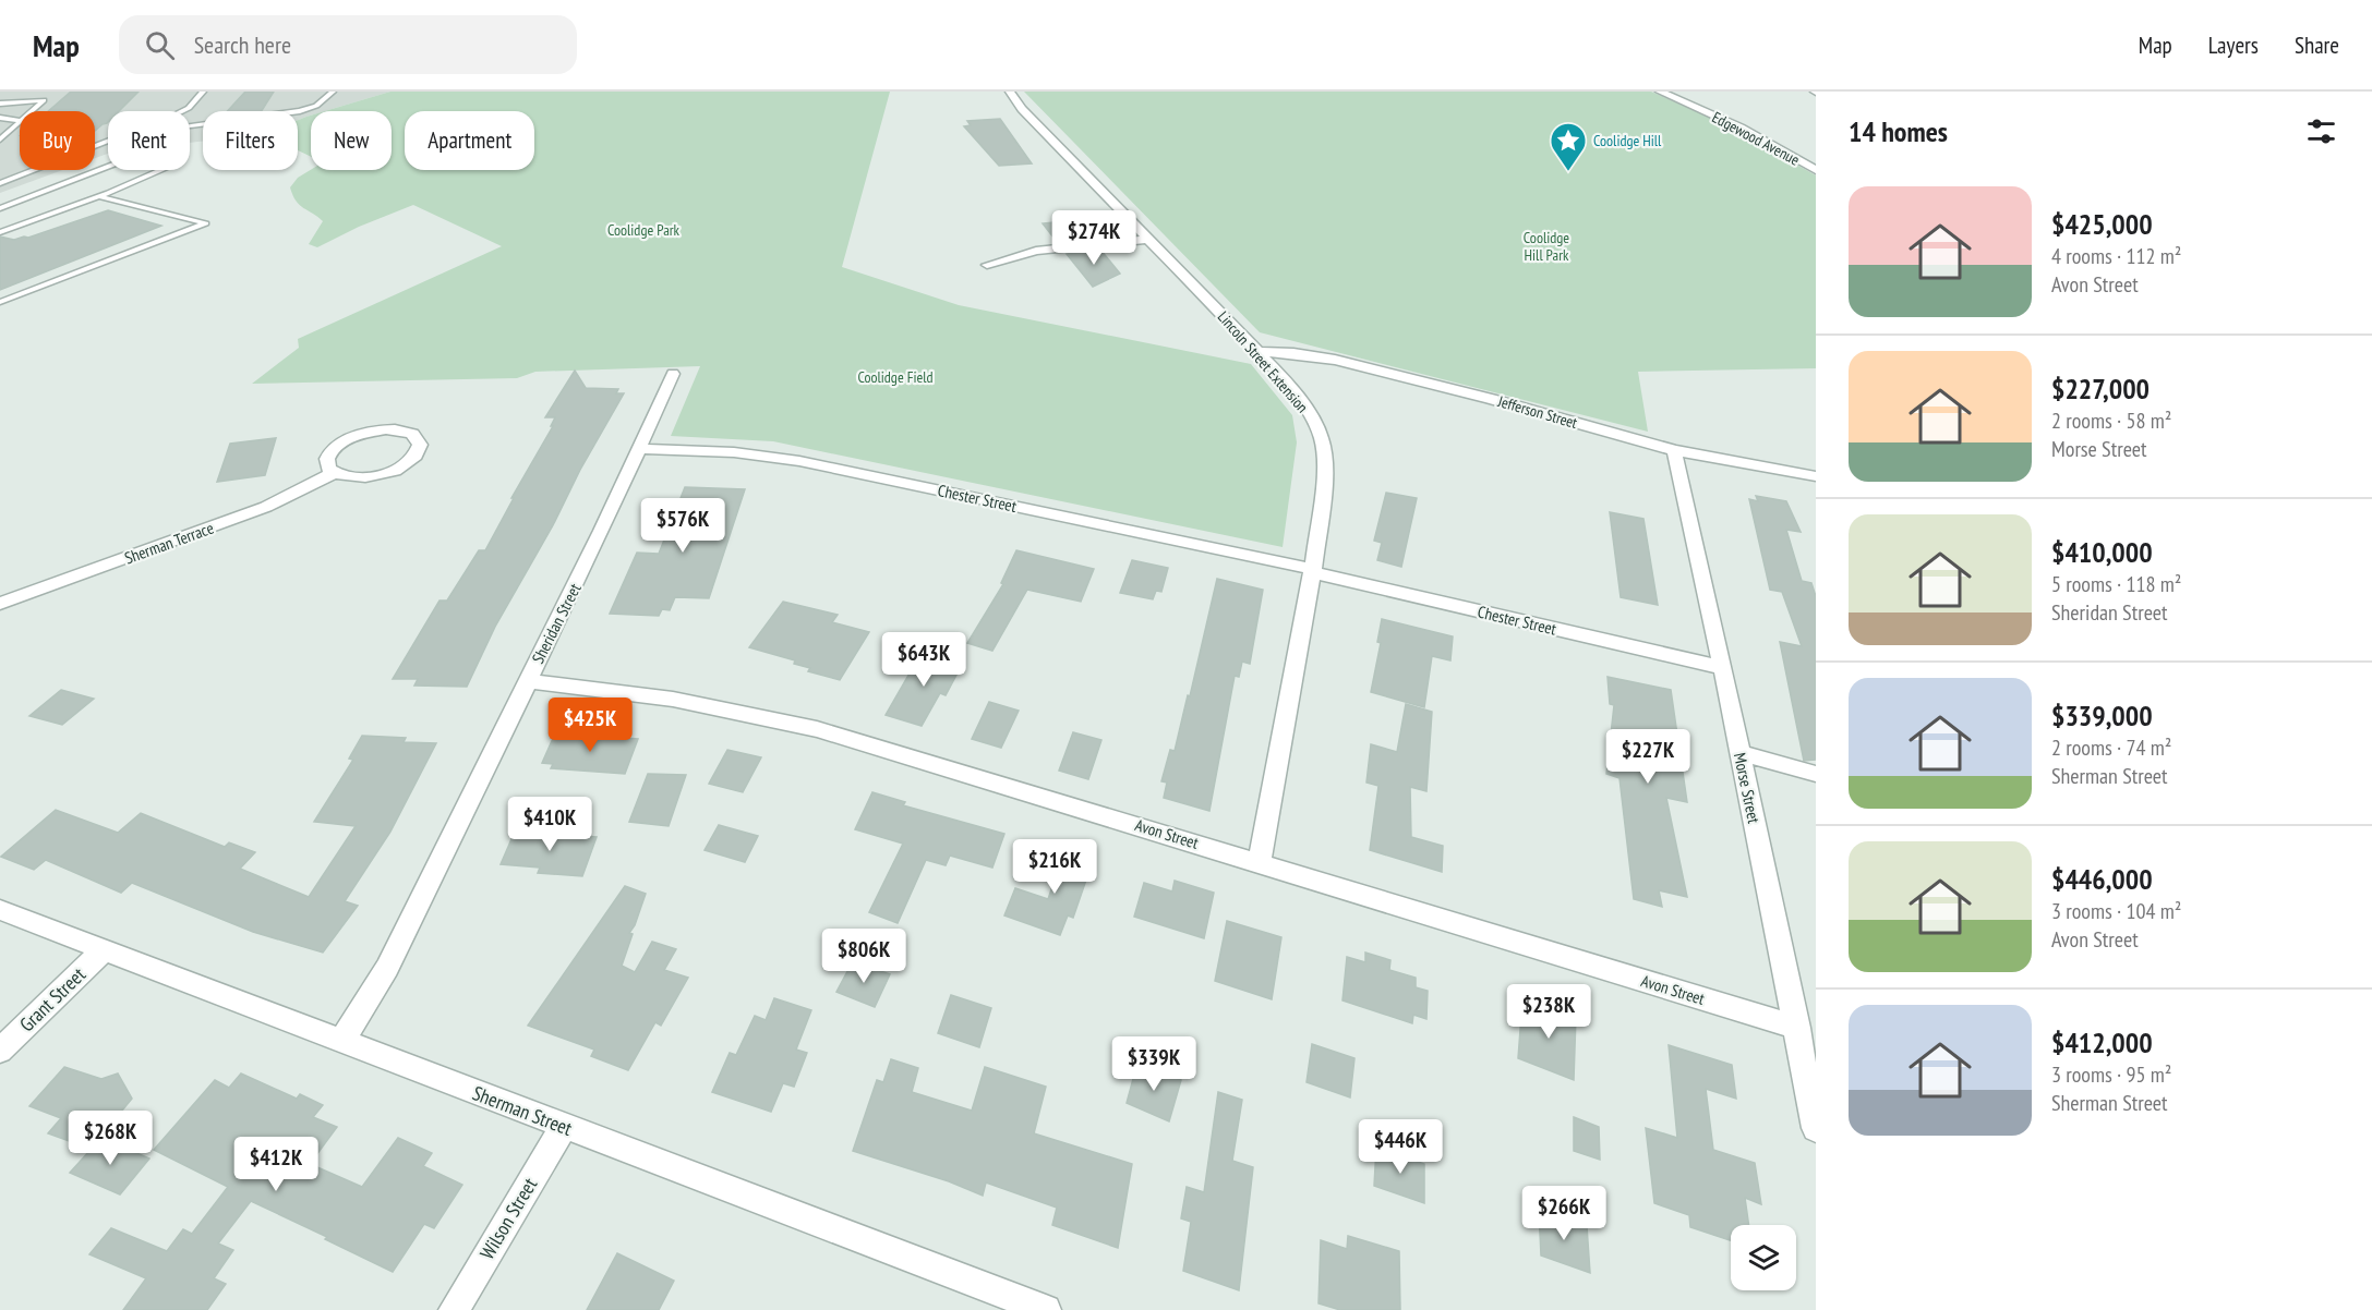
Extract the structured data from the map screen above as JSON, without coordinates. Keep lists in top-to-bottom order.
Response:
{
  "streets": {
    "street": [
      "Edgewood Avenue",
      "Lincoln Street Extension",
      "Jefferson Street",
      "Chester Street",
      "Sherman Terrace",
      "Sheridan Street",
      "Morse Street",
      "Avon Street",
      "Grant Street",
      "Sherman Street",
      "Wilson Street"
    ]
  },
  "crossings": [
    ["Lincoln Street Extension", "Jefferson Street"],
    ["Lincoln Street Extension", "Chester Street"],
    ["Lincoln Street Extension", "Avon Street"],
    ["Jefferson Street", "Morse Street"],
    ["Chester Street", "Sheridan Street"],
    ["Chester Street", "Morse Street"],
    ["Sheridan Street", "Avon Street"],
    ["Sheridan Street", "Sherman Street"],
    ["Morse Street", "Avon Street"],
    ["Grant Street", "Sherman Street"],
    ["Sherman Street", "Wilson Street"]
  ],
  "parks": ["Coolidge Park", "Coolidge Hill Park", "Coolidge Field"],
  "places": {
    "place": ["Coolidge Hill"]
  },
  "page": {
    "header": "Map",
    "search": "Search here",
    "nav": ["Map", "Layers", "Share"],
    "heading": "14 homes",
    "chip": [
      "Buy",
      "Rent",
      "Filters",
      "New",
      "Apartment"
    ],
    "list": [
      {
        "name": "$425,000",
        "note": "4 rooms · 112 m² · Avon Street"
      },
      {
        "name": "$227,000",
        "note": "2 rooms · 58 m² · Morse Street"
      },
      {
        "name": "$410,000",
        "note": "5 rooms · 118 m² · Sheridan Street"
      },
      {
        "name": "$339,000",
        "note": "2 rooms · 74 m² · Sherman Street"
      },
      {
        "name": "$446,000",
        "note": "3 rooms · 104 m² · Avon Street"
      },
      {
        "name": "$412,000",
        "note": "3 rooms · 95 m² · Sherman Street"
      }
    ],
    "price": [
      "$274K",
      "$576K",
      "$643K",
      "$425K",
      "$227K",
      "$410K",
      "$216K",
      "$806K",
      "$238K",
      "$339K",
      "$268K",
      "$446K",
      "$412K",
      "$266K"
    ]
  }
}
